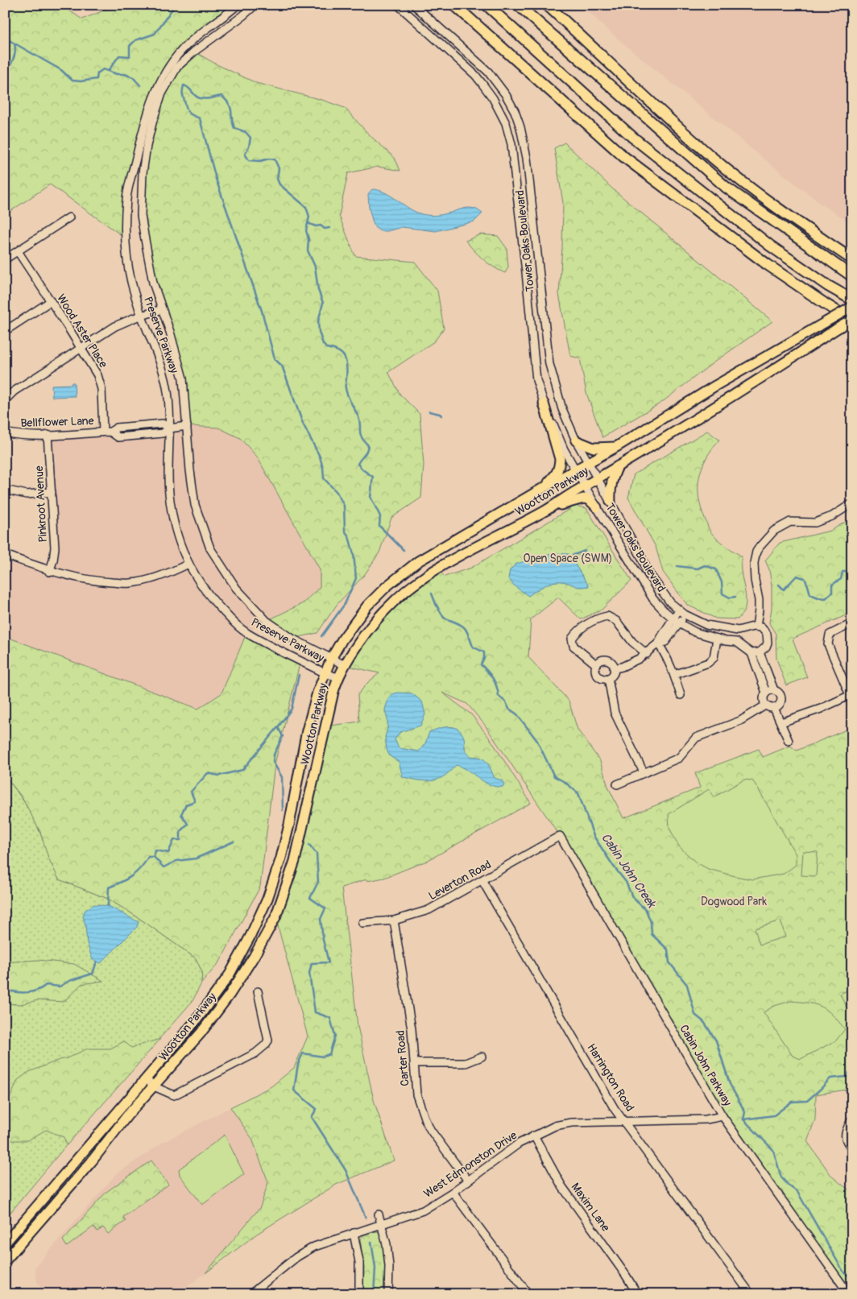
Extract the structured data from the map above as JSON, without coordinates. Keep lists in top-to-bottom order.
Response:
{
  "streets": {
    "main road": ["Wootton Parkway"],
    "street": [
      "Tower Oaks Boulevard",
      "Wood Aster Place",
      "Preserve Parkway",
      "Bellflower Lane",
      "Pinkroot Avenue",
      "Leverton Road",
      "Carter Road",
      "Cabin John Parkway",
      "Harrington Road",
      "West Edmonston Drive",
      "Maxim Lane"
    ]
  },
  "crossings": [
    ["Tower Oaks Boulevard", "Wootton Parkway"],
    ["Wood Aster Place", "Bellflower Lane"],
    ["Preserve Parkway", "Bellflower Lane"],
    ["Preserve Parkway", "Wootton Parkway"],
    ["Bellflower Lane", "Pinkroot Avenue"],
    ["Leverton Road", "Carter Road"],
    ["Leverton Road", "Cabin John Parkway"],
    ["Leverton Road", "Harrington Road"],
    ["Carter Road", "West Edmonston Drive"],
    ["Cabin John Parkway", "West Edmonston Drive"],
    ["Harrington Road", "West Edmonston Drive"],
    ["West Edmonston Drive", "Maxim Lane"]
  ],
  "water": ["Cabin John Creek"],
  "parks": ["Open Space (SWM)", "Dogwood Park"]
}
